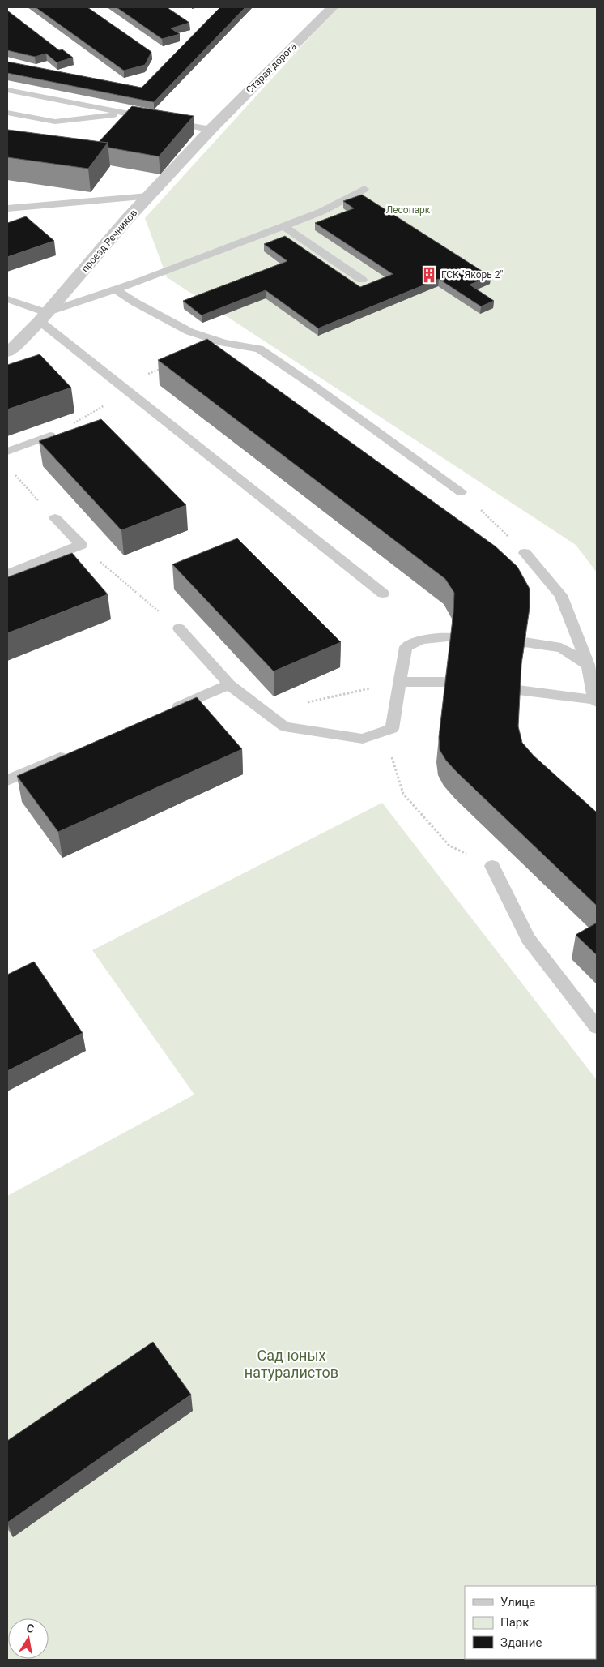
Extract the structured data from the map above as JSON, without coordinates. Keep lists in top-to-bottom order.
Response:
{
  "streets": {
    "street": ["Старая дорога", "проезд Речников"]
  },
  "crossings": [
    ["Старая дорога", "проезд Речников"]
  ],
  "parks": ["Лесопарк", "Сад юных натуралистов"],
  "places": {
    "building": ["ГСК \"Якорь 2\""]
  },
  "legend": ["Улица", "Парк", "Здание"],
  "north": "top"
}
